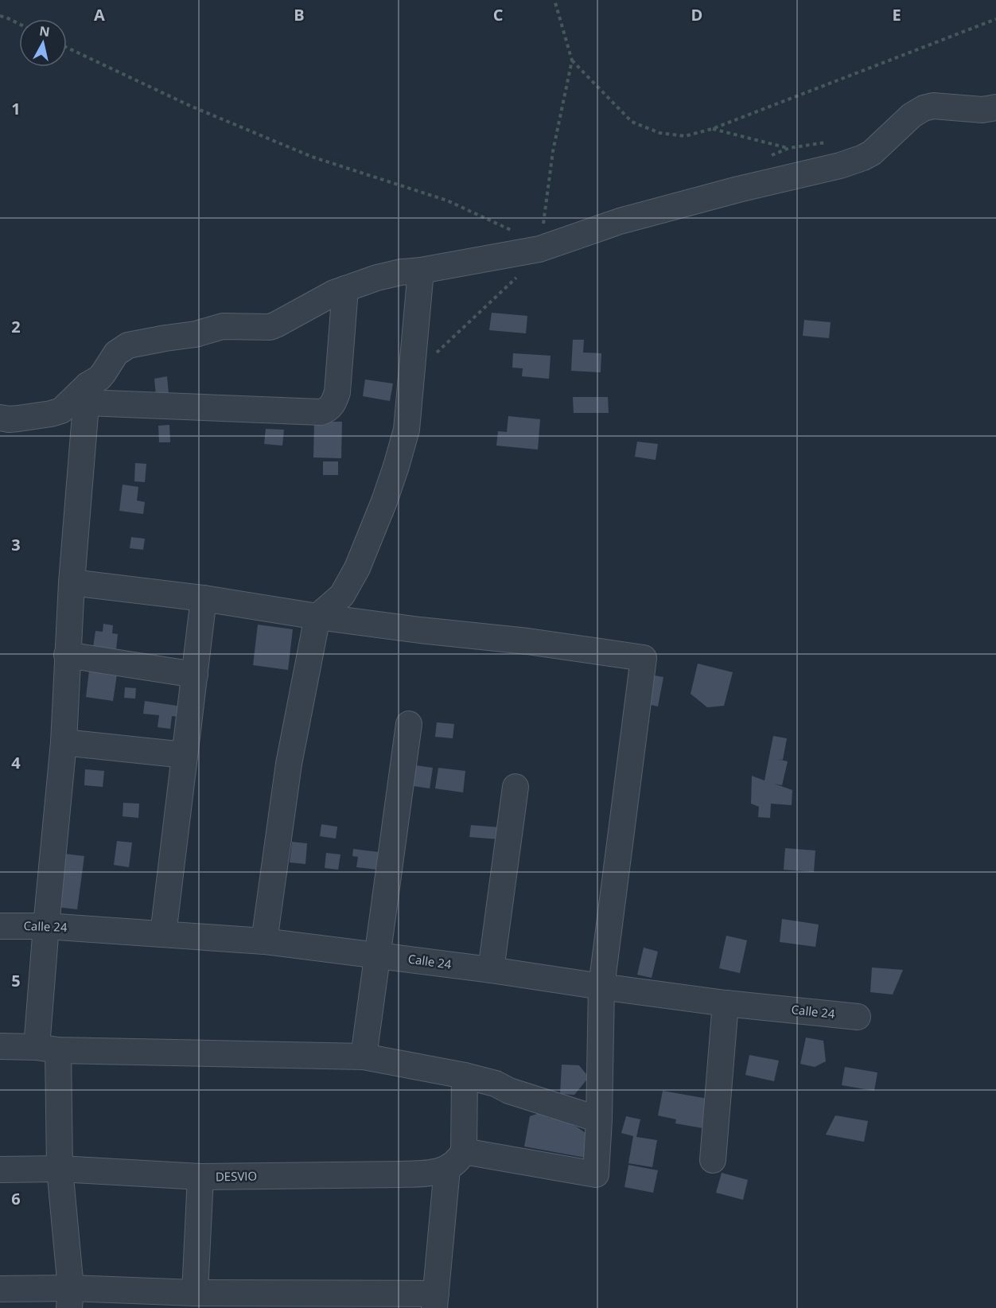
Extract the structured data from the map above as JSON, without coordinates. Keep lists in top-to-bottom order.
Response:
{
  "streets": {
    "street": ["Calle 24", "DESVIO"]
  },
  "north": "top",
  "grid": {
    "columns": [
      "A",
      "B",
      "C",
      "D",
      "E"
    ],
    "rows": [
      "1",
      "2",
      "3",
      "4",
      "5",
      "6"
    ]
  }
}
